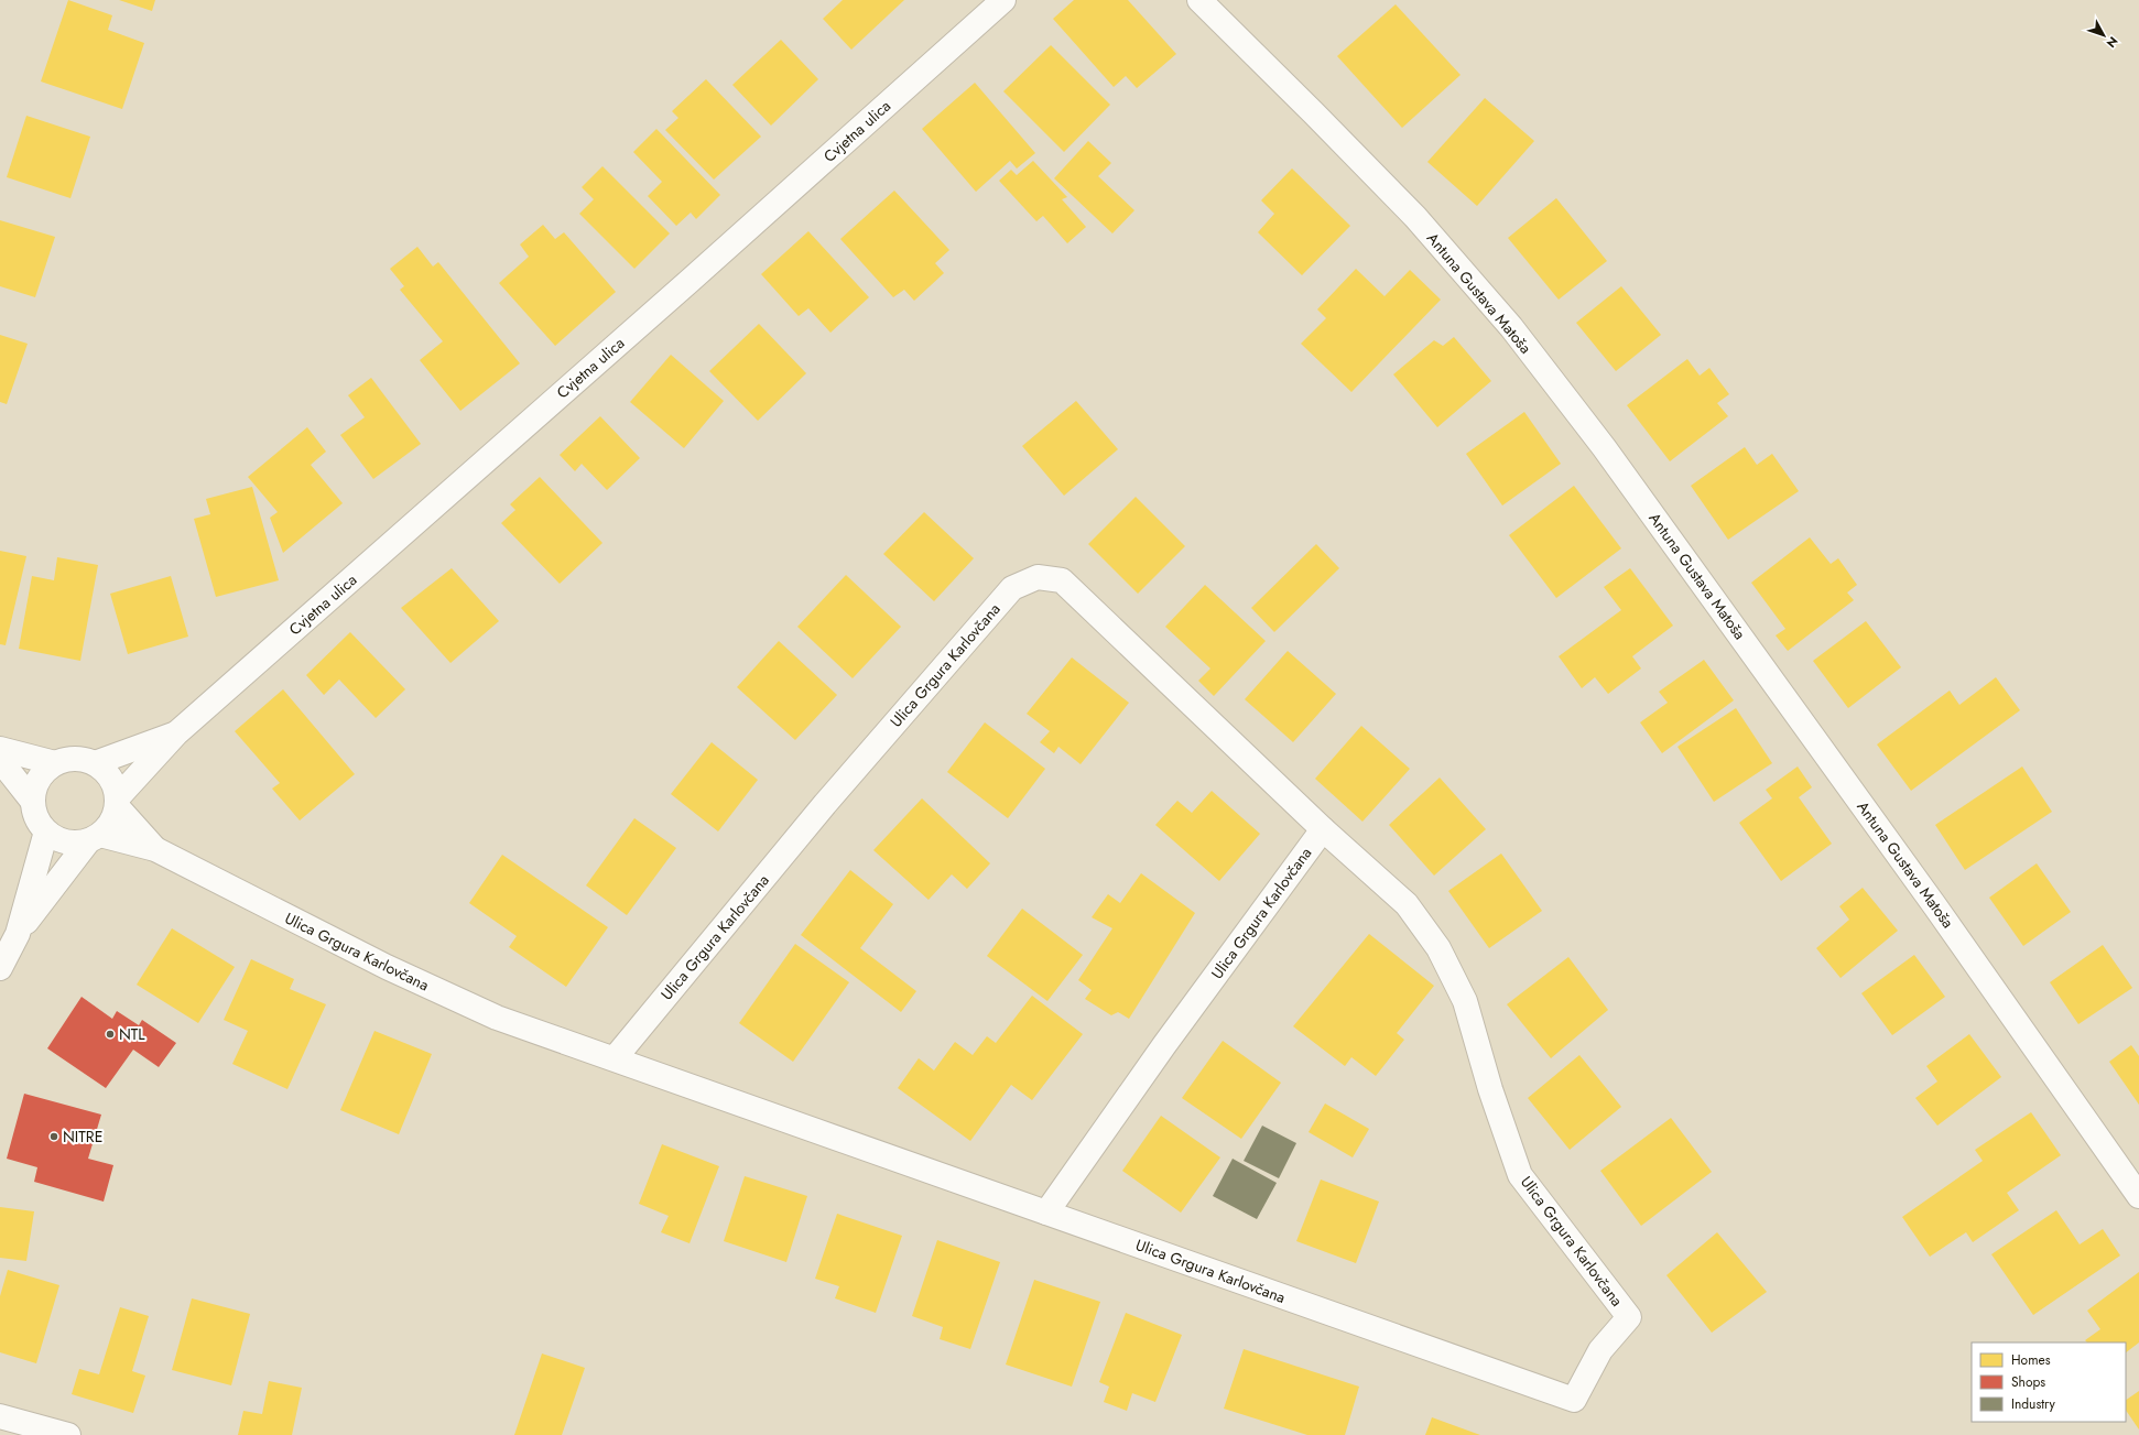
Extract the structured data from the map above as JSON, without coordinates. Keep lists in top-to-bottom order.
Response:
{
  "streets": {
    "street": ["Cvjetna ulica", "Antuna Gustava Matoša", "Ulica Grgura Karlovčana"]
  },
  "places": ["NTL", "NITRE"],
  "legend": ["Homes", "Shops", "Industry"],
  "north": "bottom right"
}
